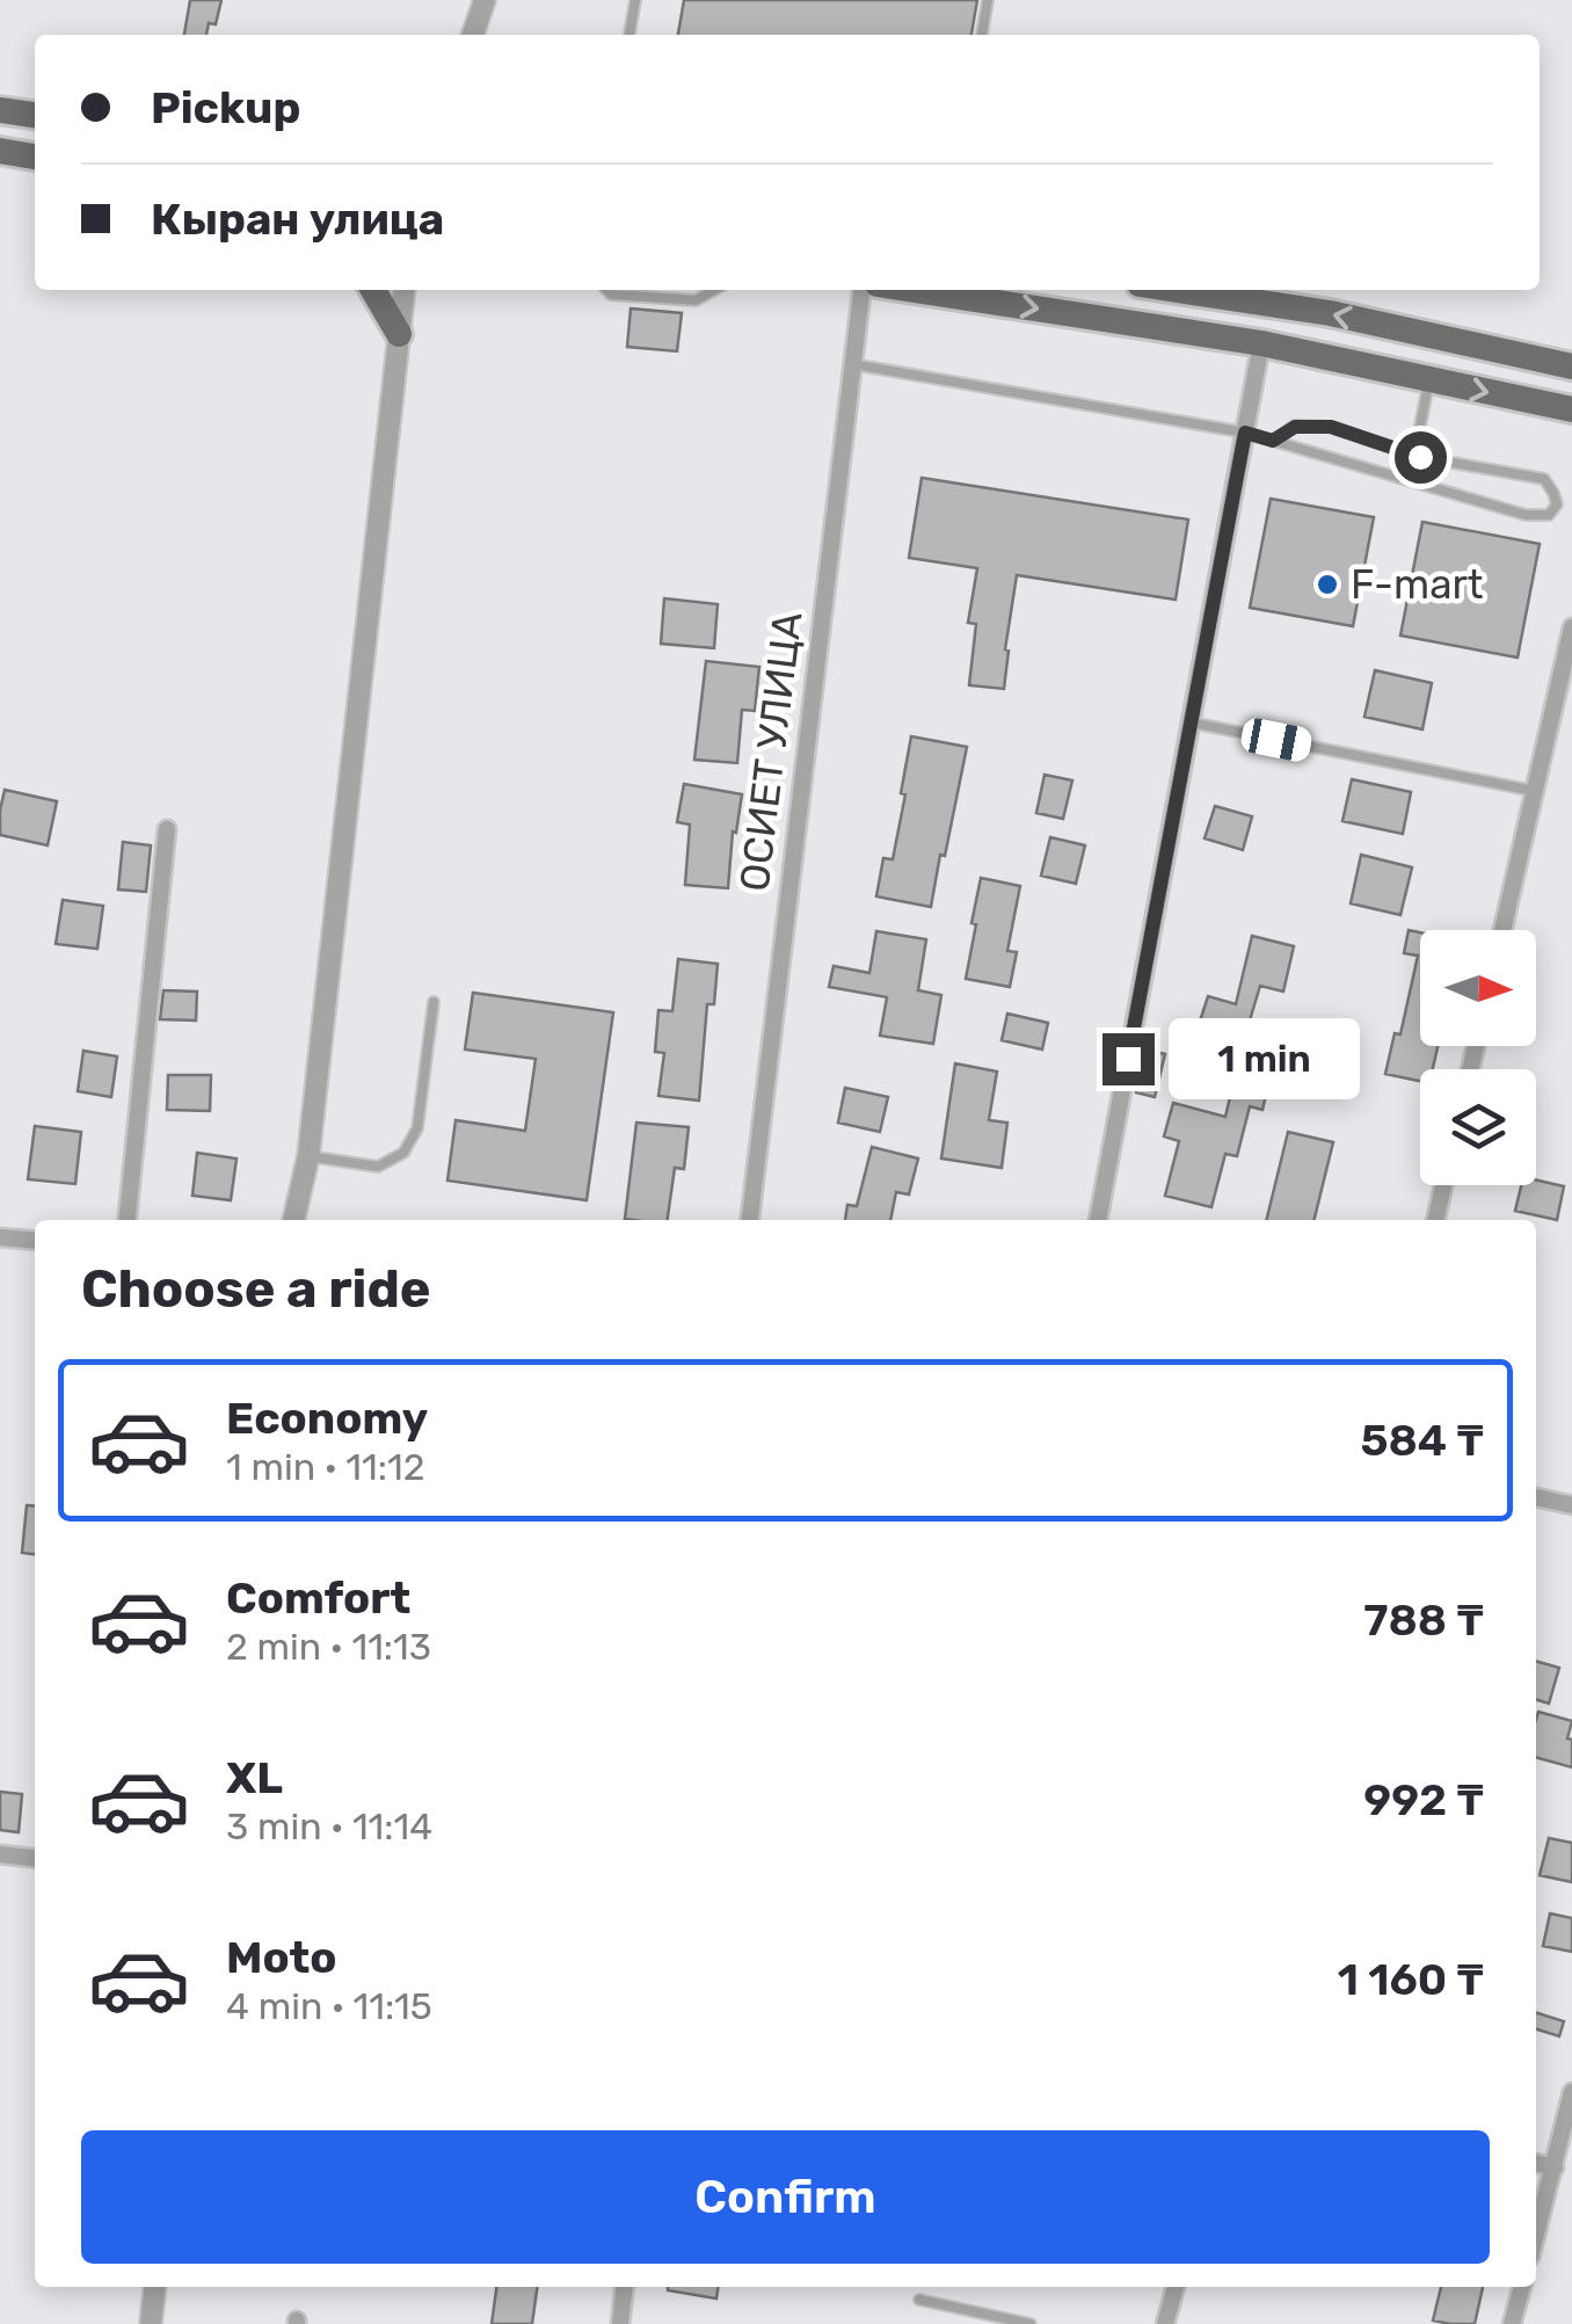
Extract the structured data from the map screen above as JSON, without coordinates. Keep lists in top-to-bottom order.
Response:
{
  "streets": {
    "street": ["ОСИЕТ УЛИЦА"]
  },
  "places": ["F-mart"],
  "north": "right",
  "page": {
    "banner": ["Pickup", "Кыран улица"],
    "bubble": "1 min",
    "heading": "Choose a ride",
    "list": [
      {
        "name": "Economy",
        "note": "1 min · 11:12",
        "value": "584 ₸"
      },
      {
        "name": "Comfort",
        "note": "2 min · 11:13",
        "value": "788 ₸"
      },
      {
        "name": "XL",
        "note": "3 min · 11:14",
        "value": "992 ₸"
      },
      {
        "name": "Moto",
        "note": "4 min · 11:15",
        "value": "1 160 ₸"
      }
    ],
    "buttons": "Confirm"
  }
}
